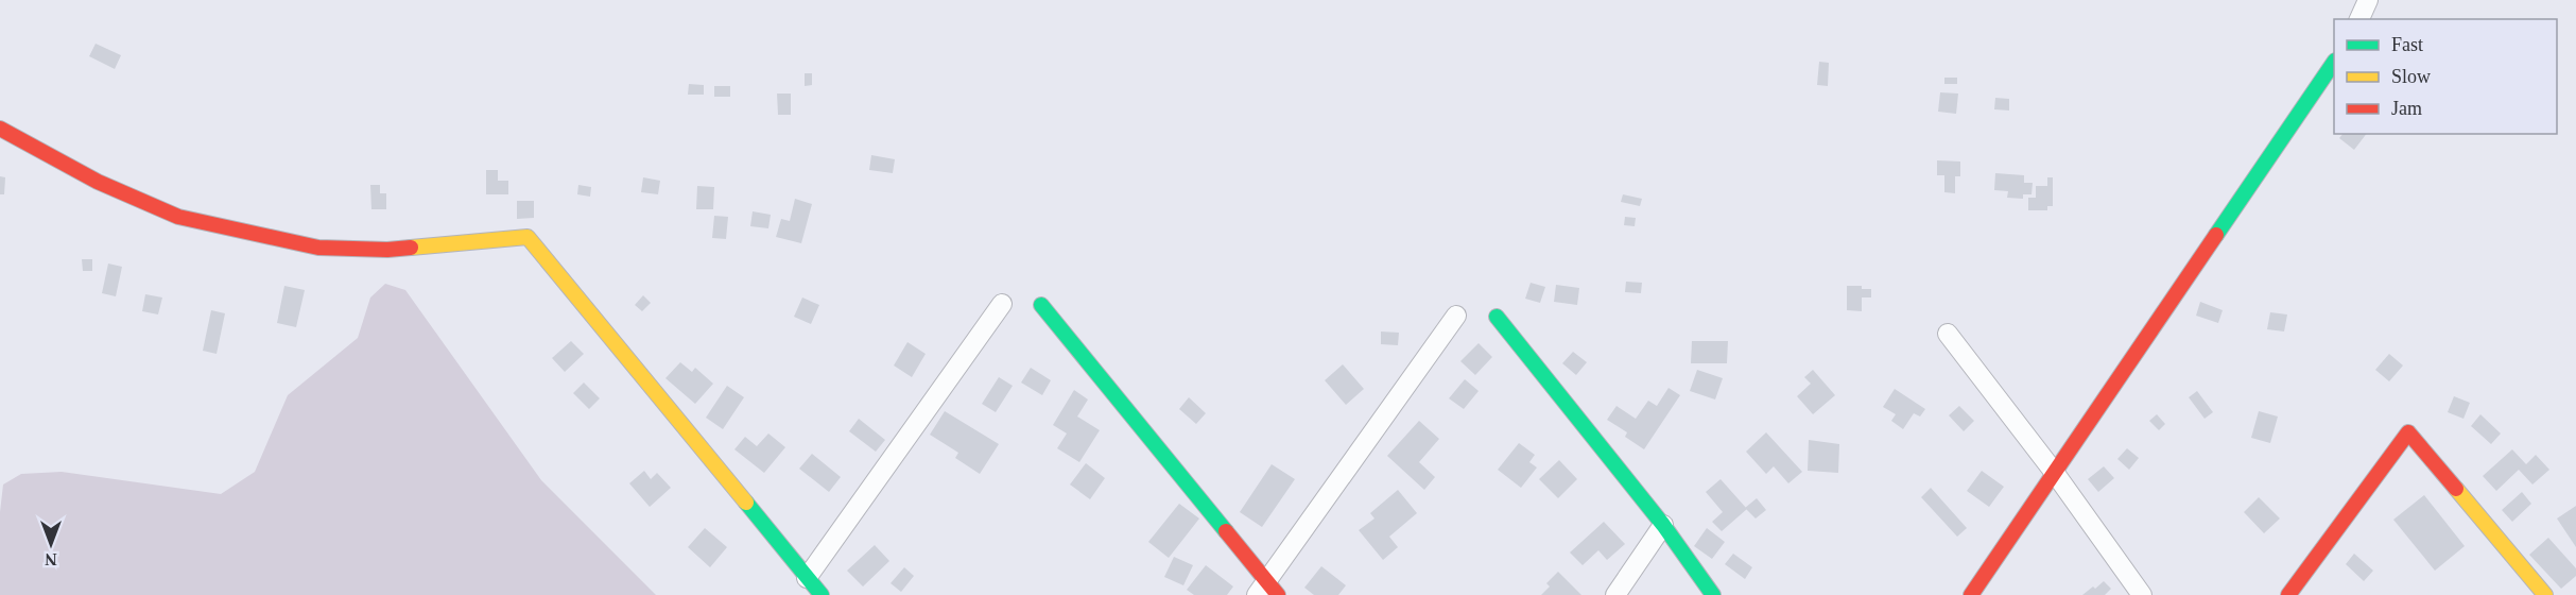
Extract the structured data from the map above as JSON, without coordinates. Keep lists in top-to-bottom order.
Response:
{
  "legend": ["Fast", "Slow", "Jam"],
  "north": "bottom"
}
